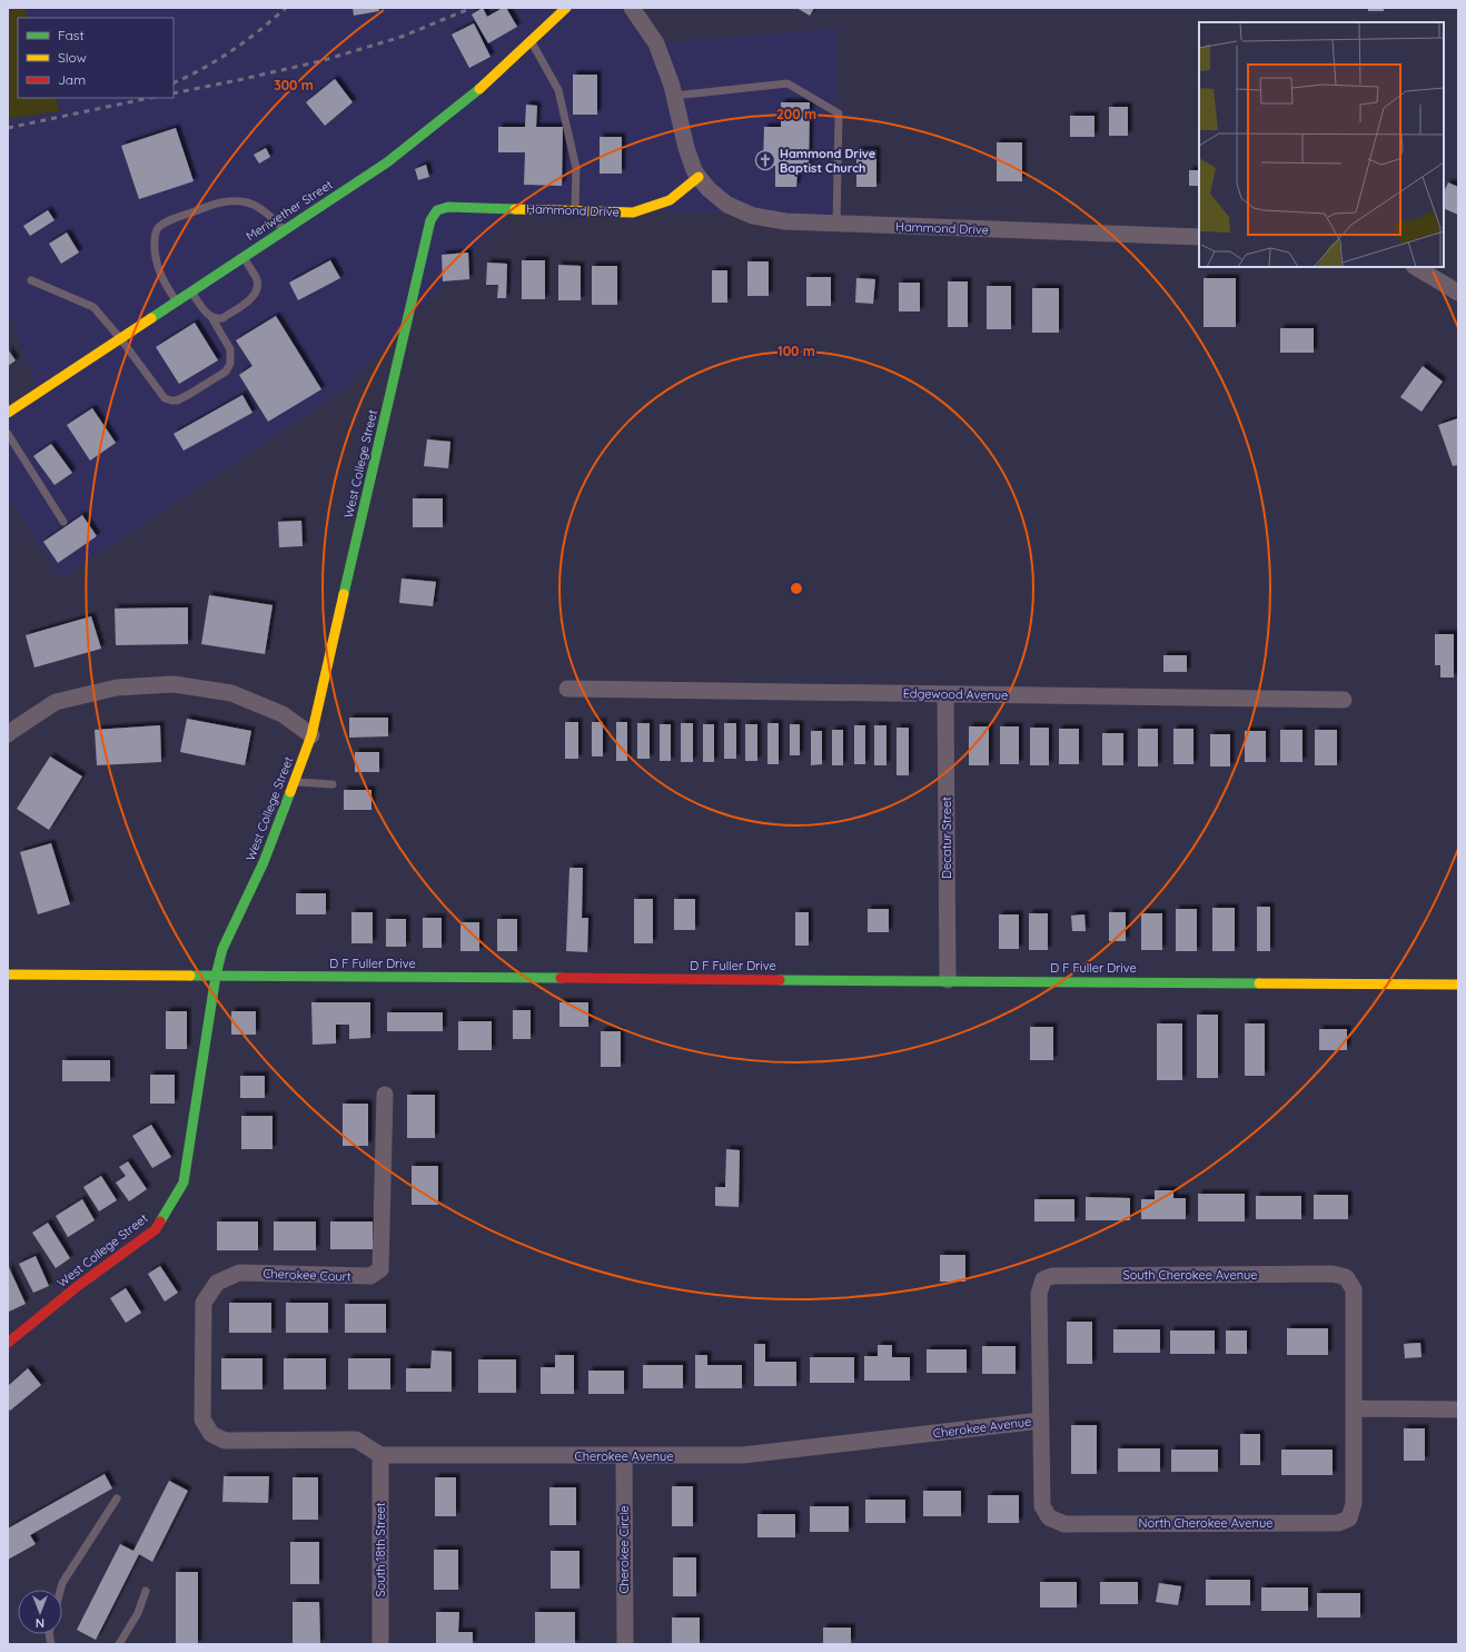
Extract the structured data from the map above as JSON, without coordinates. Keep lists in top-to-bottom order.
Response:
{
  "streets": {
    "street": [
      "Meriwether Street",
      "Hammond Drive",
      "West College Street",
      "Edgewood Avenue",
      "Decatur Street",
      "D F Fuller Drive",
      "Cherokee Court",
      "South Cherokee Avenue",
      "Cherokee Avenue",
      "North Cherokee Avenue",
      "South 18th Street",
      "Cherokee Circle"
    ]
  },
  "crossings": [
    ["Hammond Drive", "West College Street"],
    ["West College Street", "D F Fuller Drive"],
    ["Edgewood Avenue", "Decatur Street"],
    ["Decatur Street", "D F Fuller Drive"],
    ["Cherokee Court", "Cherokee Avenue"],
    ["Cherokee Court", "South 18th Street"],
    ["South Cherokee Avenue", "Cherokee Avenue"],
    ["South Cherokee Avenue", "North Cherokee Avenue"],
    ["Cherokee Avenue", "North Cherokee Avenue"],
    ["Cherokee Avenue", "South 18th Street"],
    ["Cherokee Avenue", "Cherokee Circle"]
  ],
  "places": {
    "church": ["Hammond Drive Baptist Church"]
  },
  "legend": ["Fast", "Slow", "Jam"],
  "north": "bottom",
  "rings": ["300 m", "200 m", "100 m"]
}
